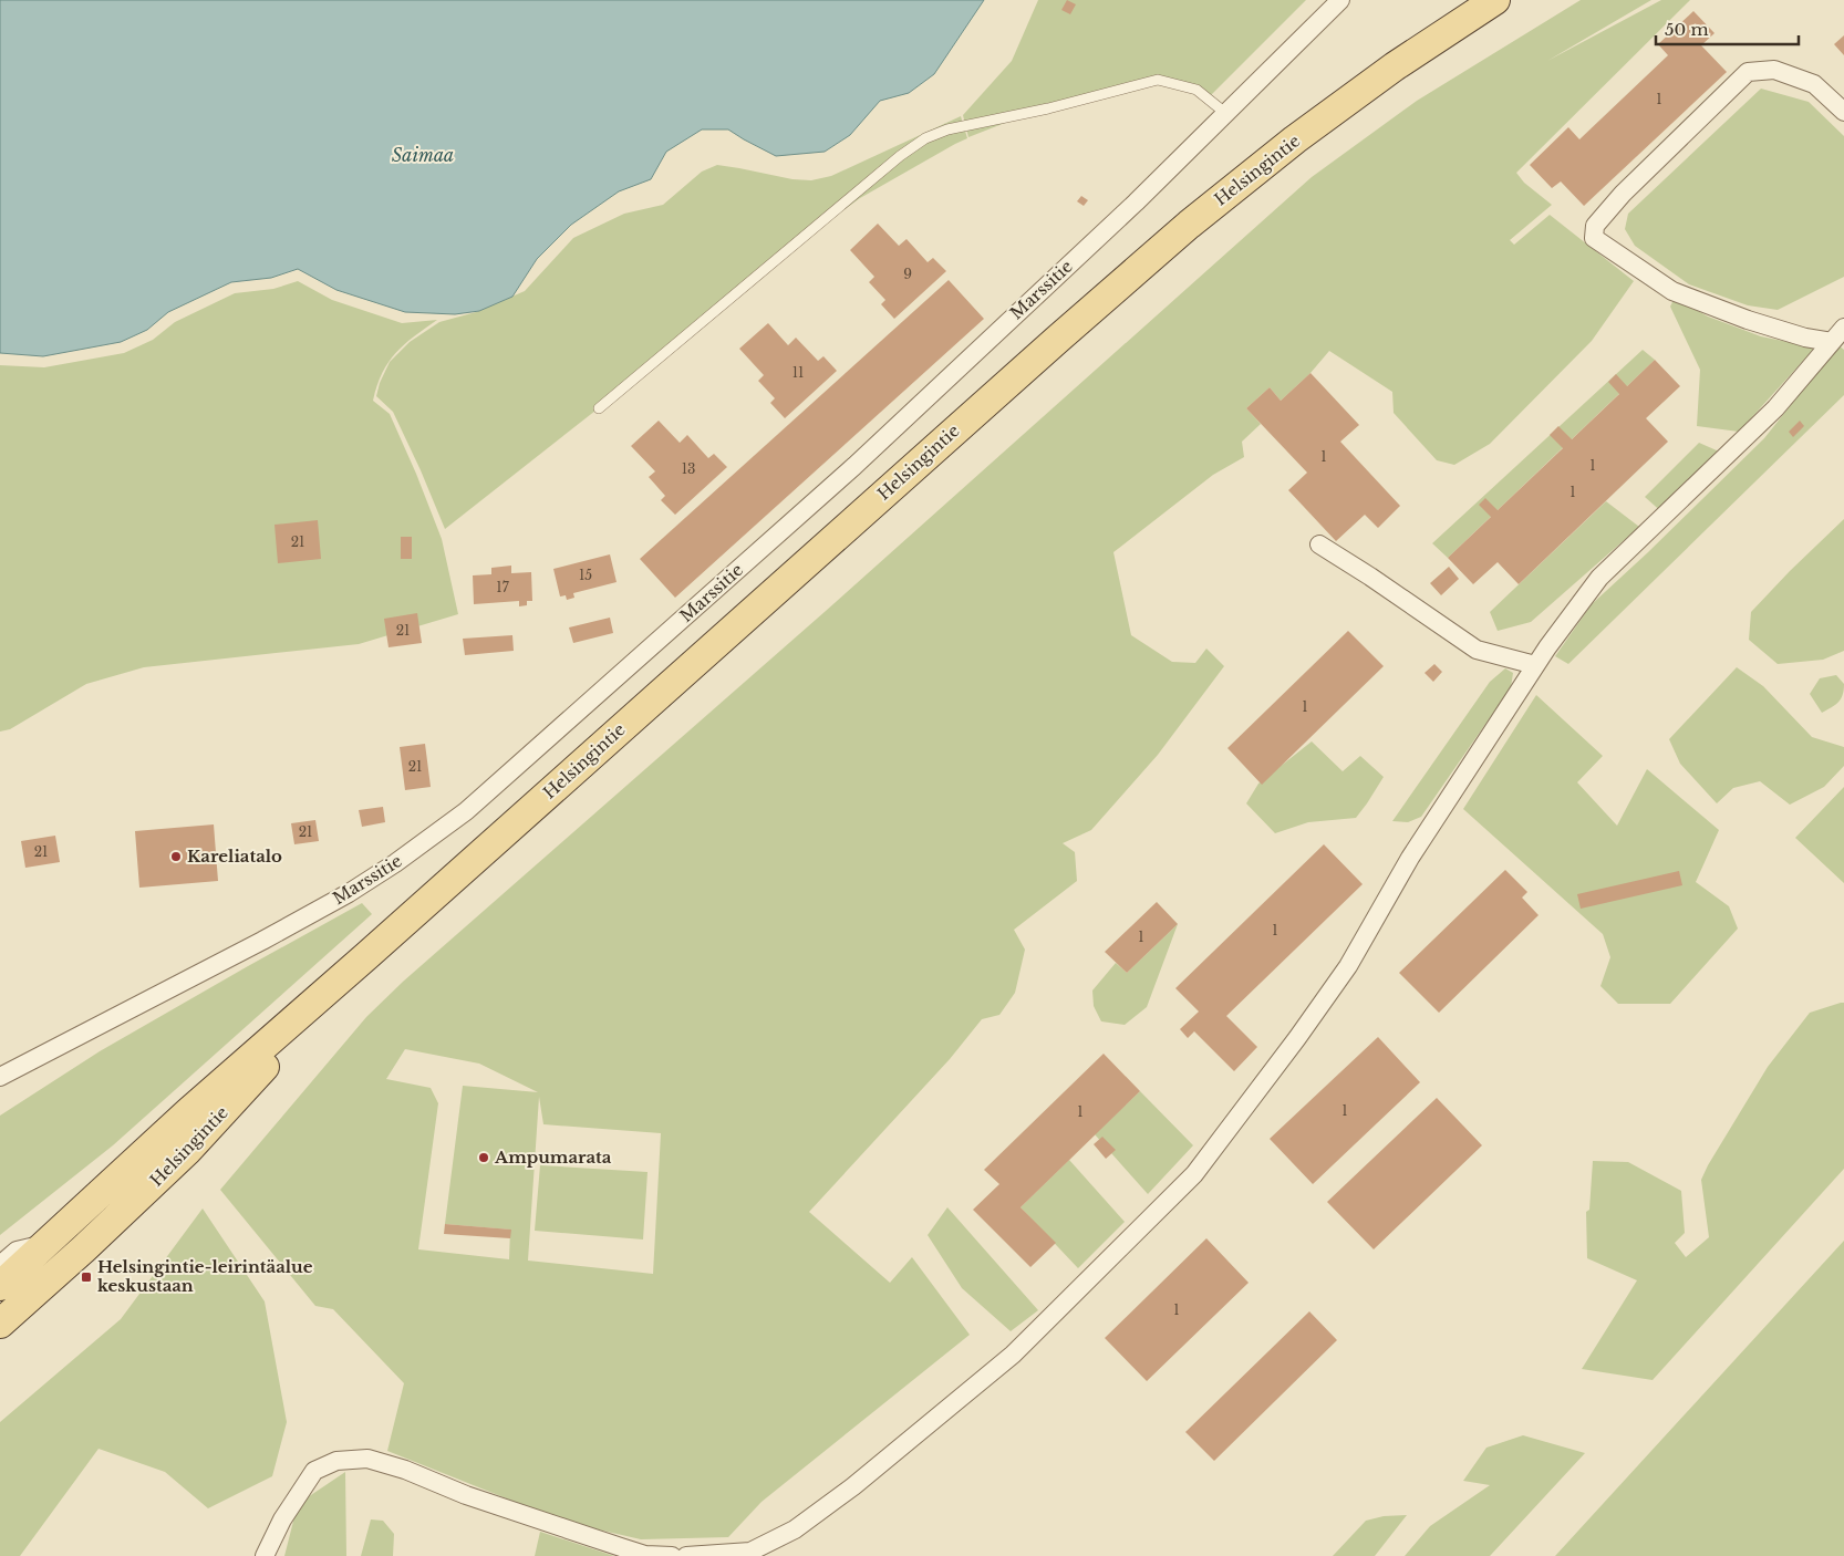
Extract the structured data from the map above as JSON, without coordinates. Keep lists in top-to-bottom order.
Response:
{
  "streets": {
    "main road": ["Helsingintie"],
    "street": ["Marssitie"]
  },
  "water": ["Saimaa"],
  "places": {
    "other": ["Kareliatalo", "Ampumarata"],
    "transit": ["Helsingintie-leirintäalue keskustaan"]
  },
  "house_numbers": [
    "1",
    "9",
    "11",
    "1",
    "1",
    "13",
    "1",
    "21",
    "15",
    "17",
    "21",
    "1",
    "21",
    "21",
    "21",
    "1",
    "1",
    "1",
    "1",
    "1"
  ],
  "scale_bar": "50 m"
}
